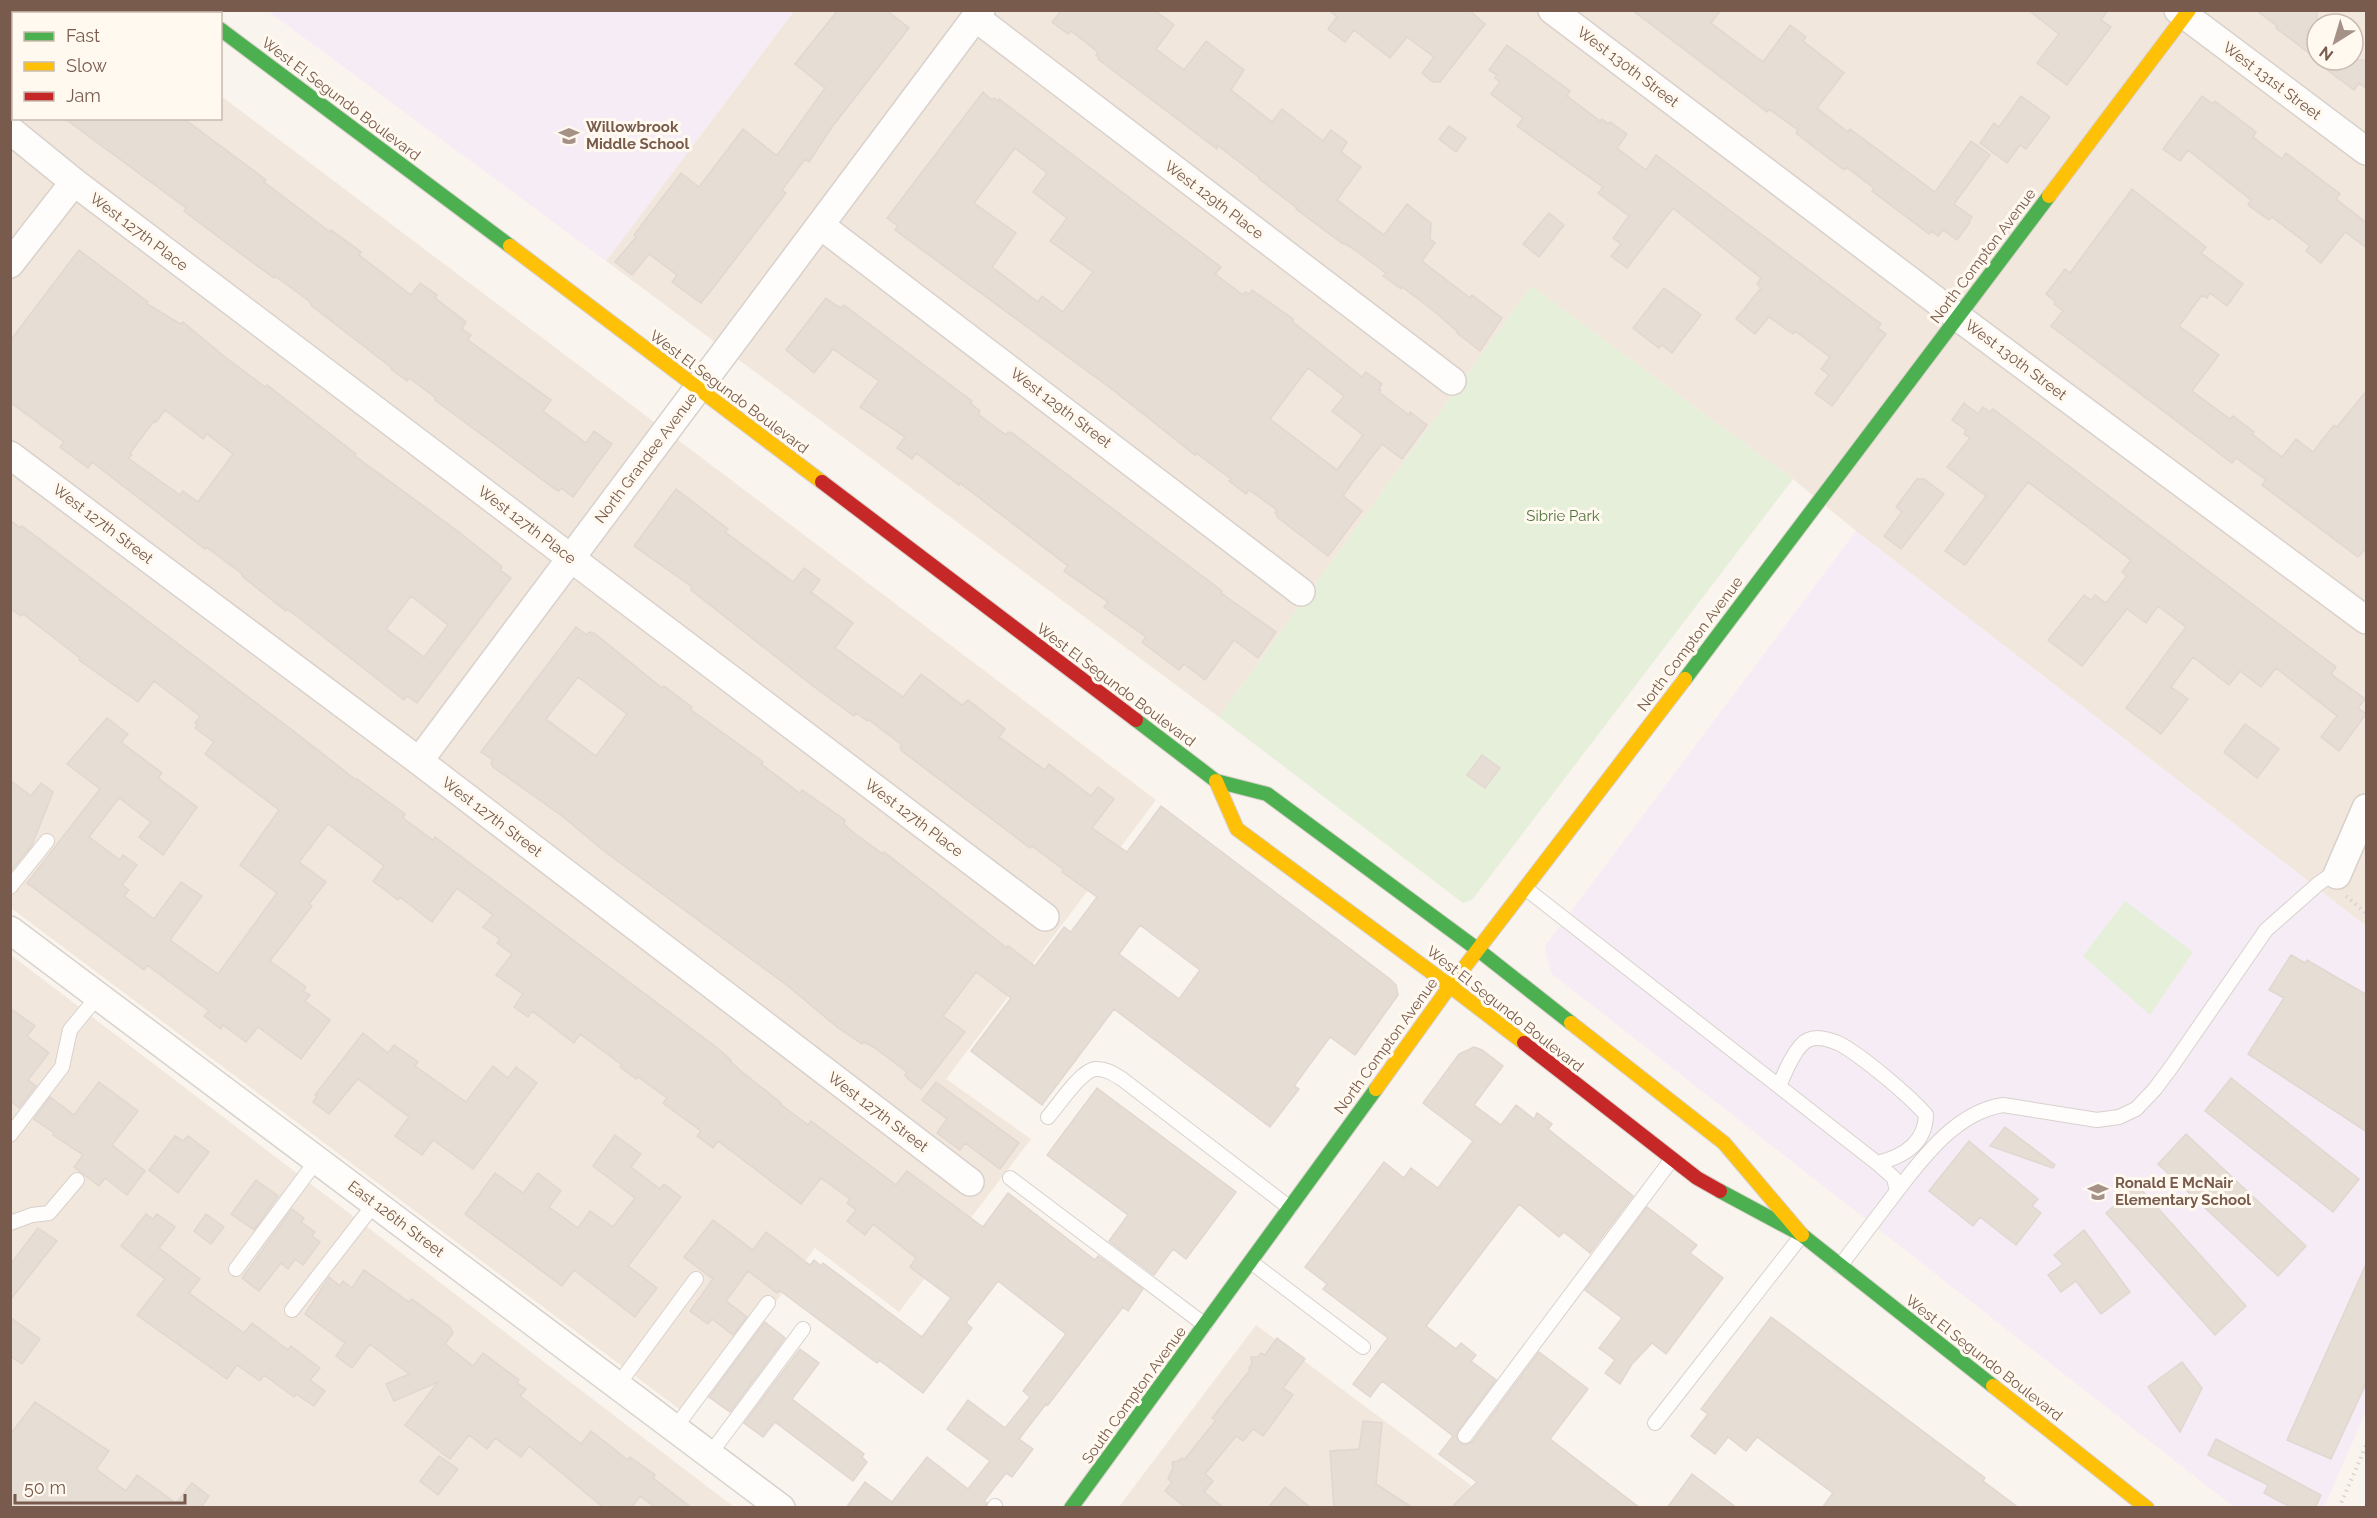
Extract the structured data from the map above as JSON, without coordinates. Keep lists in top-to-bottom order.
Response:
{
  "streets": {
    "main road": ["West El Segundo Boulevard", "North Compton Avenue", "South Compton Avenue"],
    "street": [
      "West 130th Street",
      "West 131st Street",
      "West 129th Place",
      "West 127th Place",
      "West 129th Street",
      "North Grandee Avenue",
      "West 127th Street",
      "East 126th Street"
    ]
  },
  "crossings": [
    ["West 130th Street", "North Compton Avenue"],
    ["West 131st Street", "North Compton Avenue"],
    ["West El Segundo Boulevard", "North Compton Avenue"],
    ["West El Segundo Boulevard", "North Grandee Avenue"],
    ["West 129th Place", "North Grandee Avenue"],
    ["West 127th Place", "North Grandee Avenue"],
    ["North Compton Avenue", "South Compton Avenue"],
    ["West 129th Street", "North Grandee Avenue"],
    ["North Grandee Avenue", "West 127th Street"]
  ],
  "parks": ["Sibrie Park"],
  "places": {
    "school or university": ["Willowbrook Middle School", "Ronald E McNair Elementary School"]
  },
  "legend": ["Fast", "Slow", "Jam"],
  "scale_bar": "50 m",
  "north": "bottom left"
}
